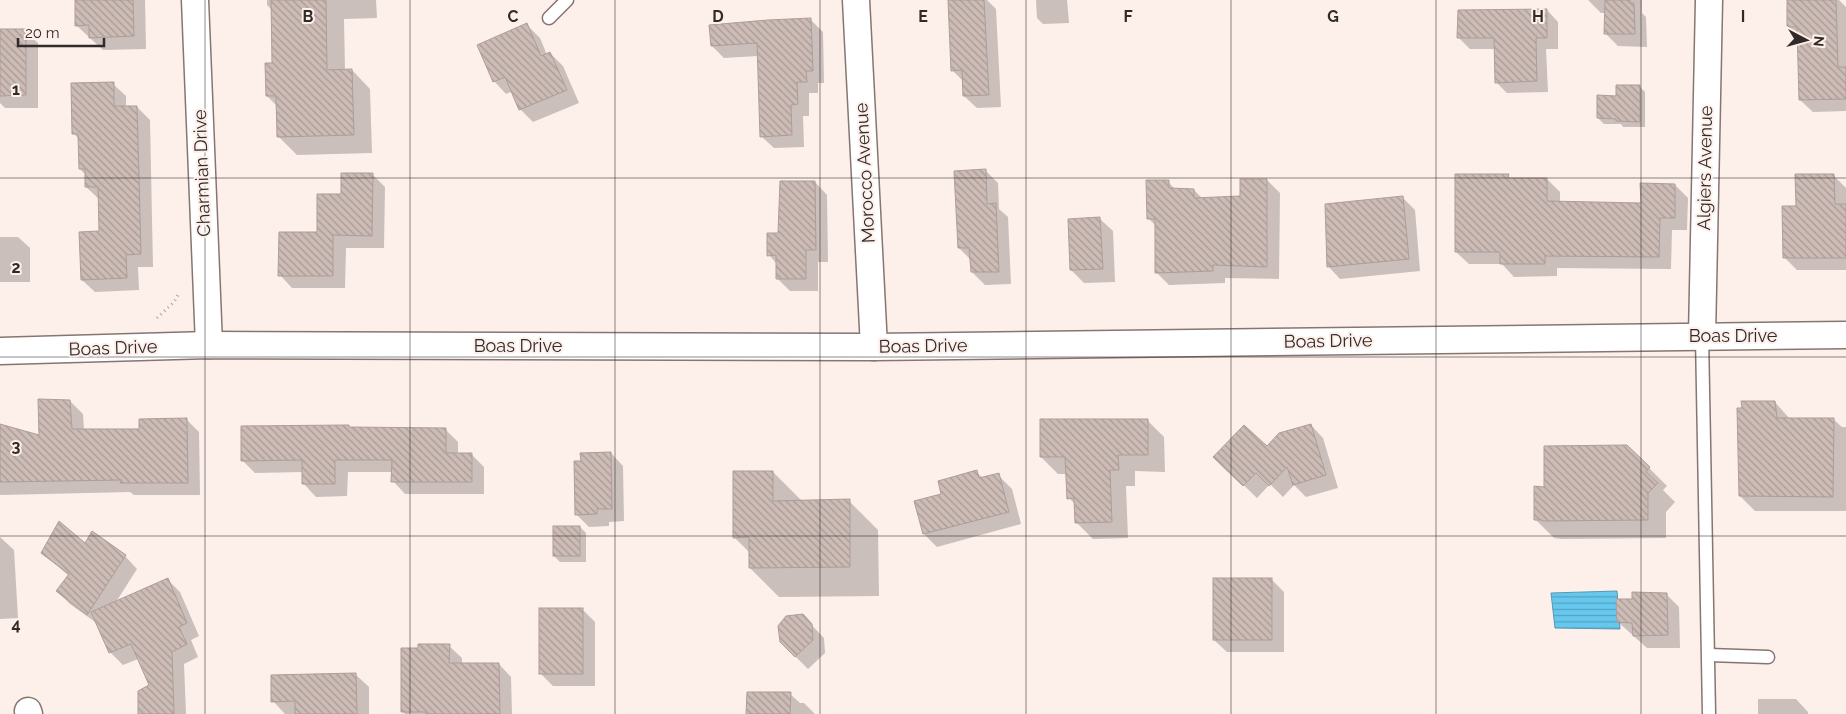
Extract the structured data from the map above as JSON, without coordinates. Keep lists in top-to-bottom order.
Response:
{
  "streets": {
    "street": [
      "Algiers Avenue",
      "Charmian Drive",
      "Morocco Avenue",
      "Boas Drive"
    ]
  },
  "crossings": [
    ["Algiers Avenue", "Boas Drive"],
    ["Charmian Drive", "Boas Drive"],
    ["Morocco Avenue", "Boas Drive"]
  ],
  "scale_bar": "20 m",
  "north": "right",
  "grid": {
    "columns": [
      "B",
      "C",
      "D",
      "E",
      "F",
      "G",
      "H",
      "I"
    ],
    "rows": [
      "1",
      "2",
      "3",
      "4"
    ]
  }
}
